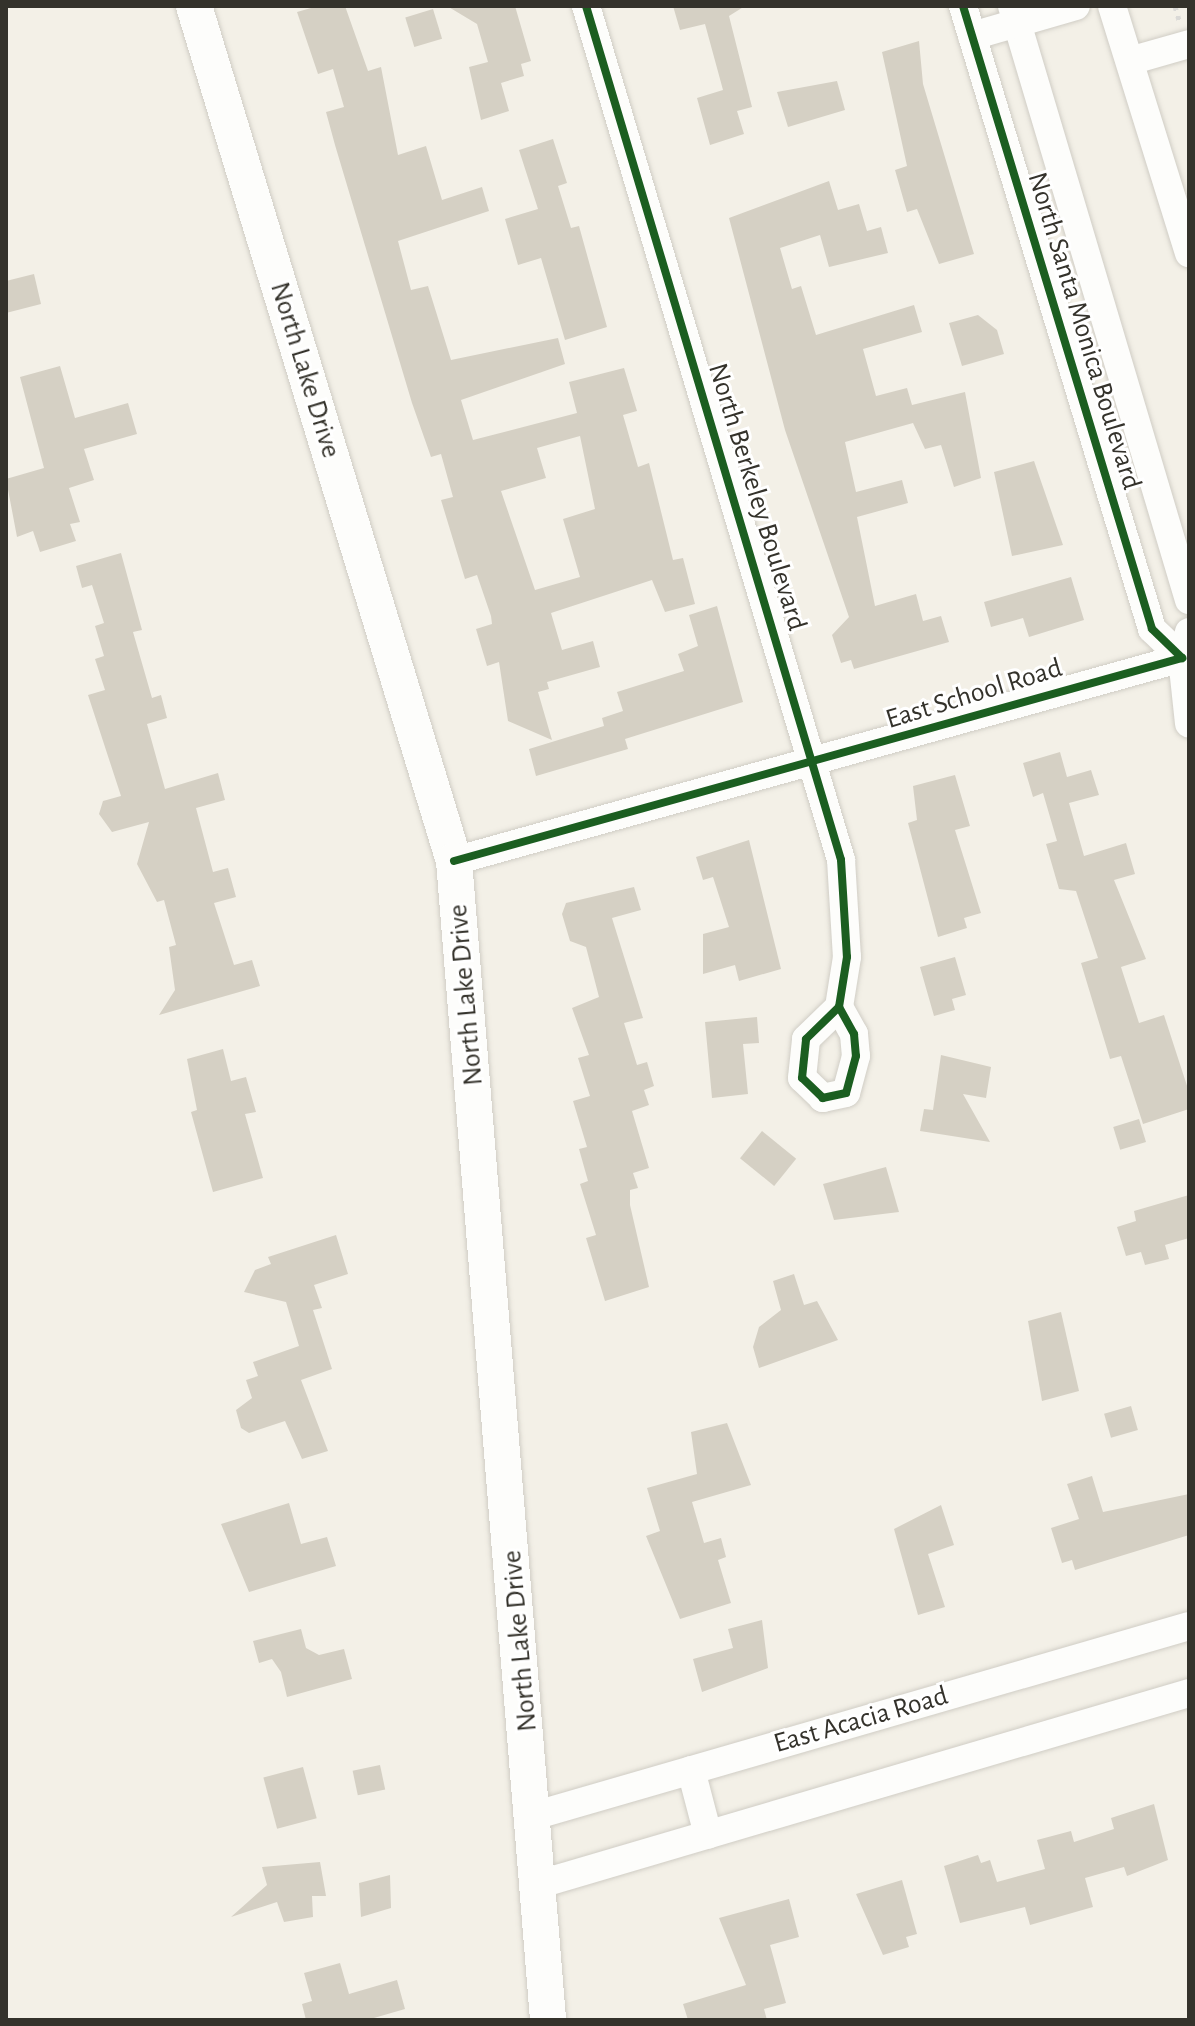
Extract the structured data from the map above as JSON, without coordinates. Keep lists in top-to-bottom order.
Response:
{
  "streets": {
    "main road": ["North Lake Drive"],
    "street": [
      "North Santa Monica Boulevard",
      "North Berkeley Boulevard",
      "East School Road",
      "East Acacia Road"
    ]
  },
  "crossings": [
    ["North Santa Monica Boulevard", "East School Road"],
    ["North Lake Drive", "East School Road"],
    ["North Lake Drive", "East Acacia Road"],
    ["North Berkeley Boulevard", "East School Road"]
  ]
}
